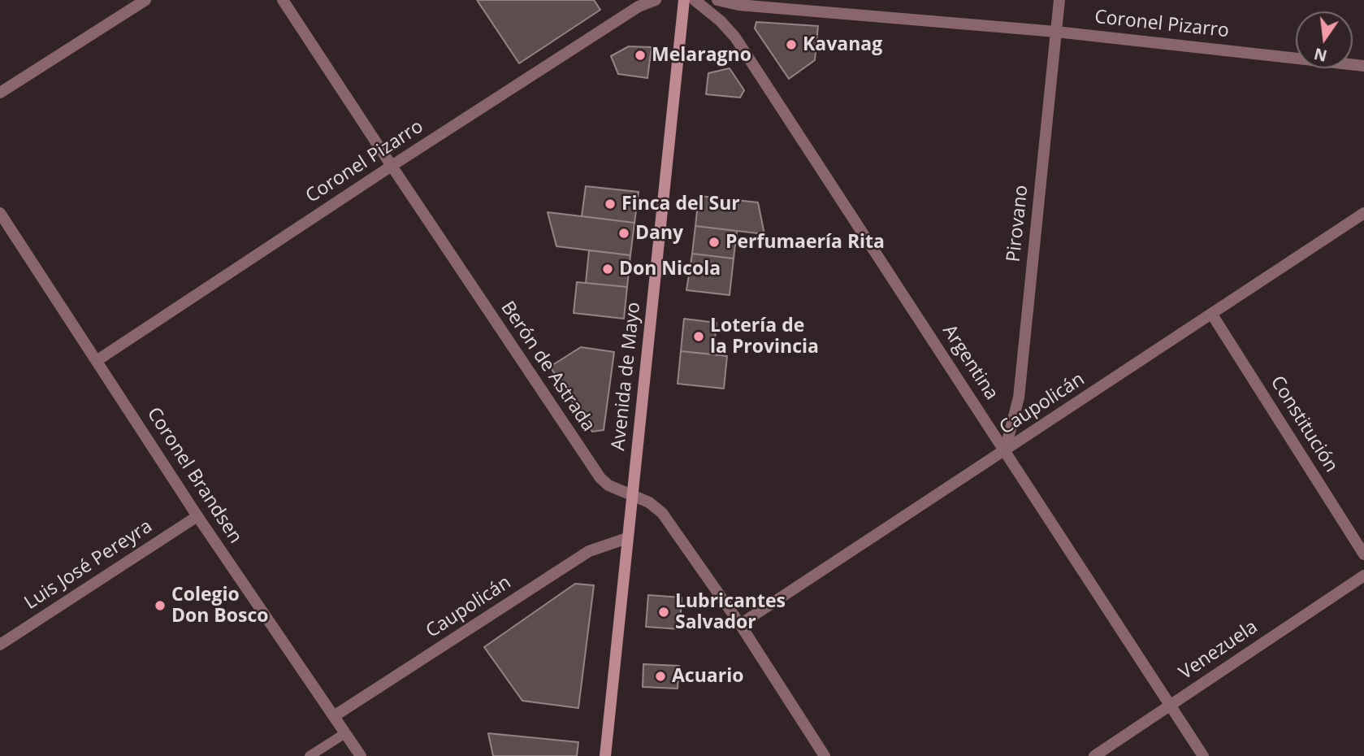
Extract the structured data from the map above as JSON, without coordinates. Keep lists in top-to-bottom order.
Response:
{
  "streets": {
    "main road": ["Avenida de Mayo"],
    "street": [
      "Coronel Pizarro",
      "Pirovano",
      "Argentina",
      "Berón de Astrada",
      "Caupolicán",
      "Constitución",
      "Coronel Brandsen",
      "Luis José Pereyra",
      "Venezuela"
    ]
  },
  "crossings": [
    ["Coronel Pizarro", "Pirovano"],
    ["Coronel Pizarro", "Berón de Astrada"],
    ["Coronel Pizarro", "Coronel Brandsen"],
    ["Pirovano", "Argentina"],
    ["Pirovano", "Caupolicán"],
    ["Argentina", "Caupolicán"],
    ["Argentina", "Venezuela"],
    ["Berón de Astrada", "Avenida de Mayo"],
    ["Berón de Astrada", "Caupolicán"],
    ["Avenida de Mayo", "Caupolicán"],
    ["Caupolicán", "Constitución"],
    ["Caupolicán", "Coronel Brandsen"],
    ["Coronel Brandsen", "Luis José Pereyra"]
  ],
  "places": [
    "Kavanag",
    "Melaragno",
    "Finca del Sur",
    "Dany",
    "Perfumaería Rita",
    "Don Nicola",
    "Lotería de la Provincia",
    "Colegio Don Bosco",
    "Lubricantes Salvador",
    "Acuario"
  ],
  "north": "bottom"
}
